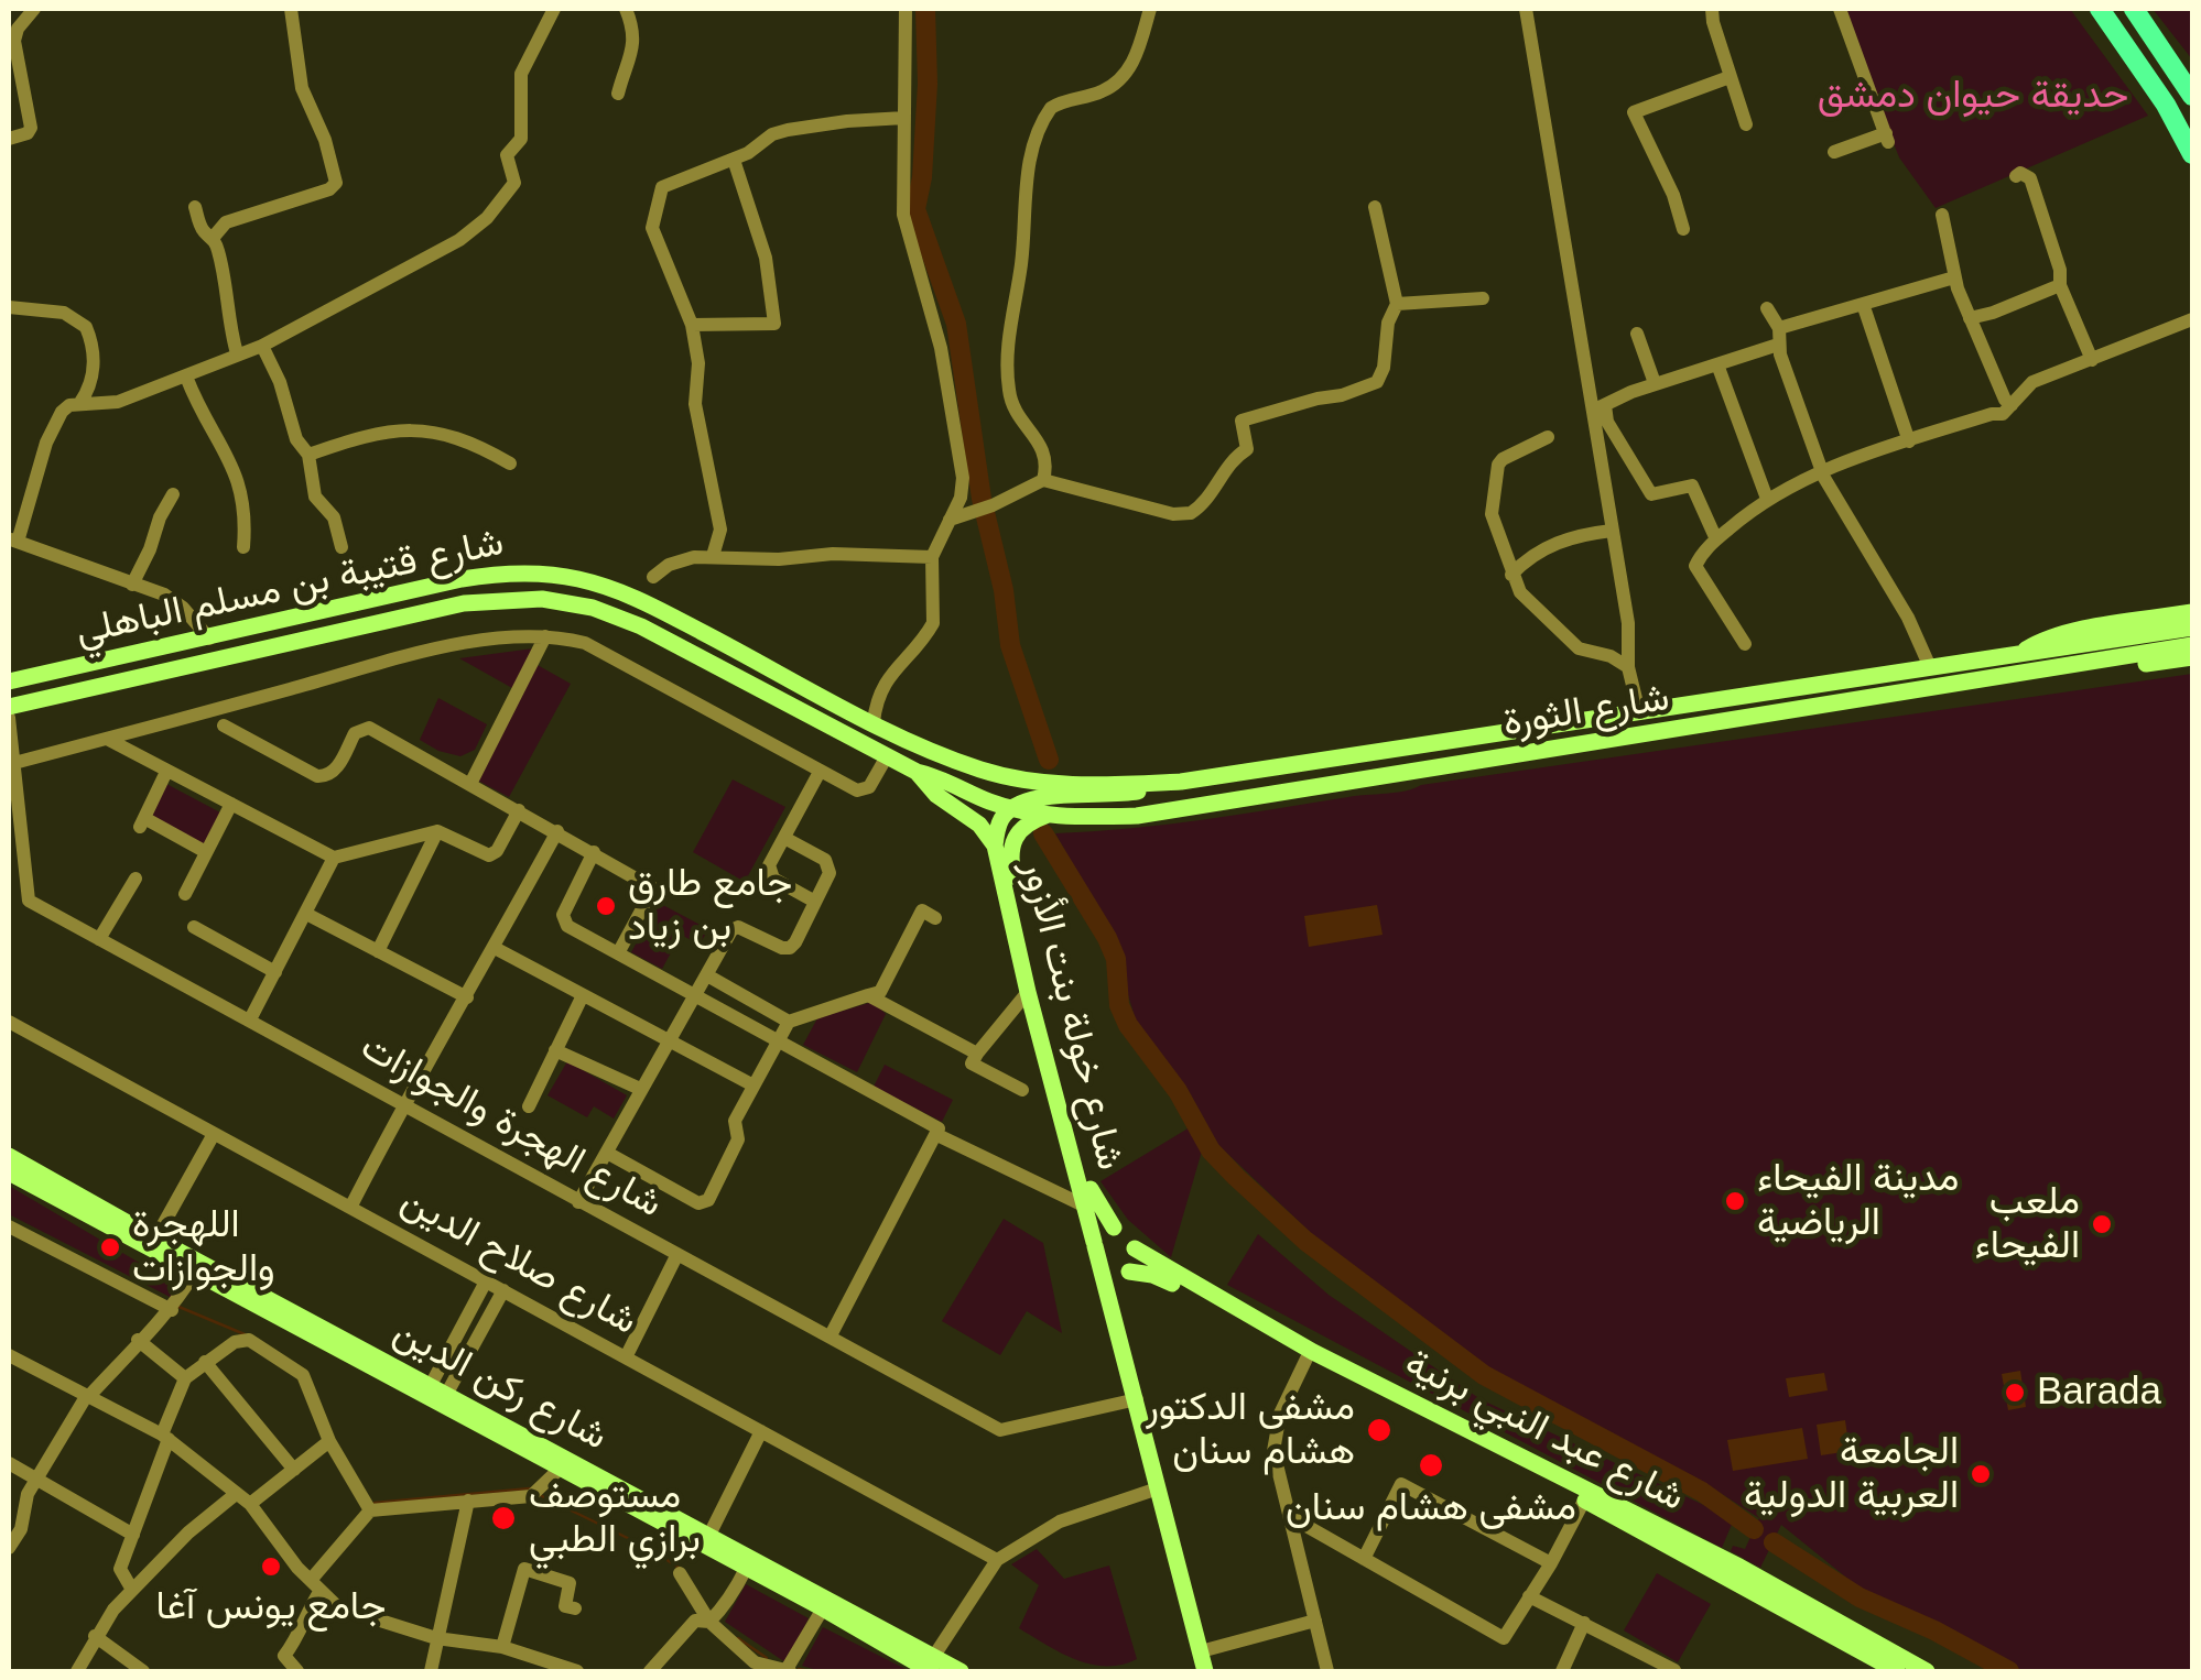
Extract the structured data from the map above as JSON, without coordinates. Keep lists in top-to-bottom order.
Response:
{
  "streets": {
    "main road": [
      "شارع قتيبة بن مسلم الباهلي",
      "شارع الثورة",
      "شارع خولة بنت الأزور",
      "شارع ركن الدين",
      "شارع عبد النبي برنية"
    ],
    "street": ["شارع الهجرة والجوازات", "شارع صلاح الدين"]
  },
  "crossings": [
    ["شارع قتيبة بن مسلم الباهلي", "شارع الثورة"],
    ["شارع قتيبة بن مسلم الباهلي", "شارع خولة بنت الأزور"],
    ["شارع الثورة", "شارع خولة بنت الأزور"],
    ["شارع خولة بنت الأزور", "شارع الهجرة والجوازات"],
    ["شارع خولة بنت الأزور", "شارع عبد النبي برنية"]
  ],
  "parks": ["حديقة حيوان دمشق"],
  "places": [
    "جامع طارق بن زياد",
    "مدينة الفيحاء الرياضية",
    "ملعب الفيحاء",
    "اللهجرة والجوازات",
    "Barada",
    "مشفى الدكتور هشام سنان",
    "مشفى هشام سنان",
    "الجامعة العربية الدولية",
    "مستوصف برازي الطبي",
    "جامع يونس آغا"
  ]
}
